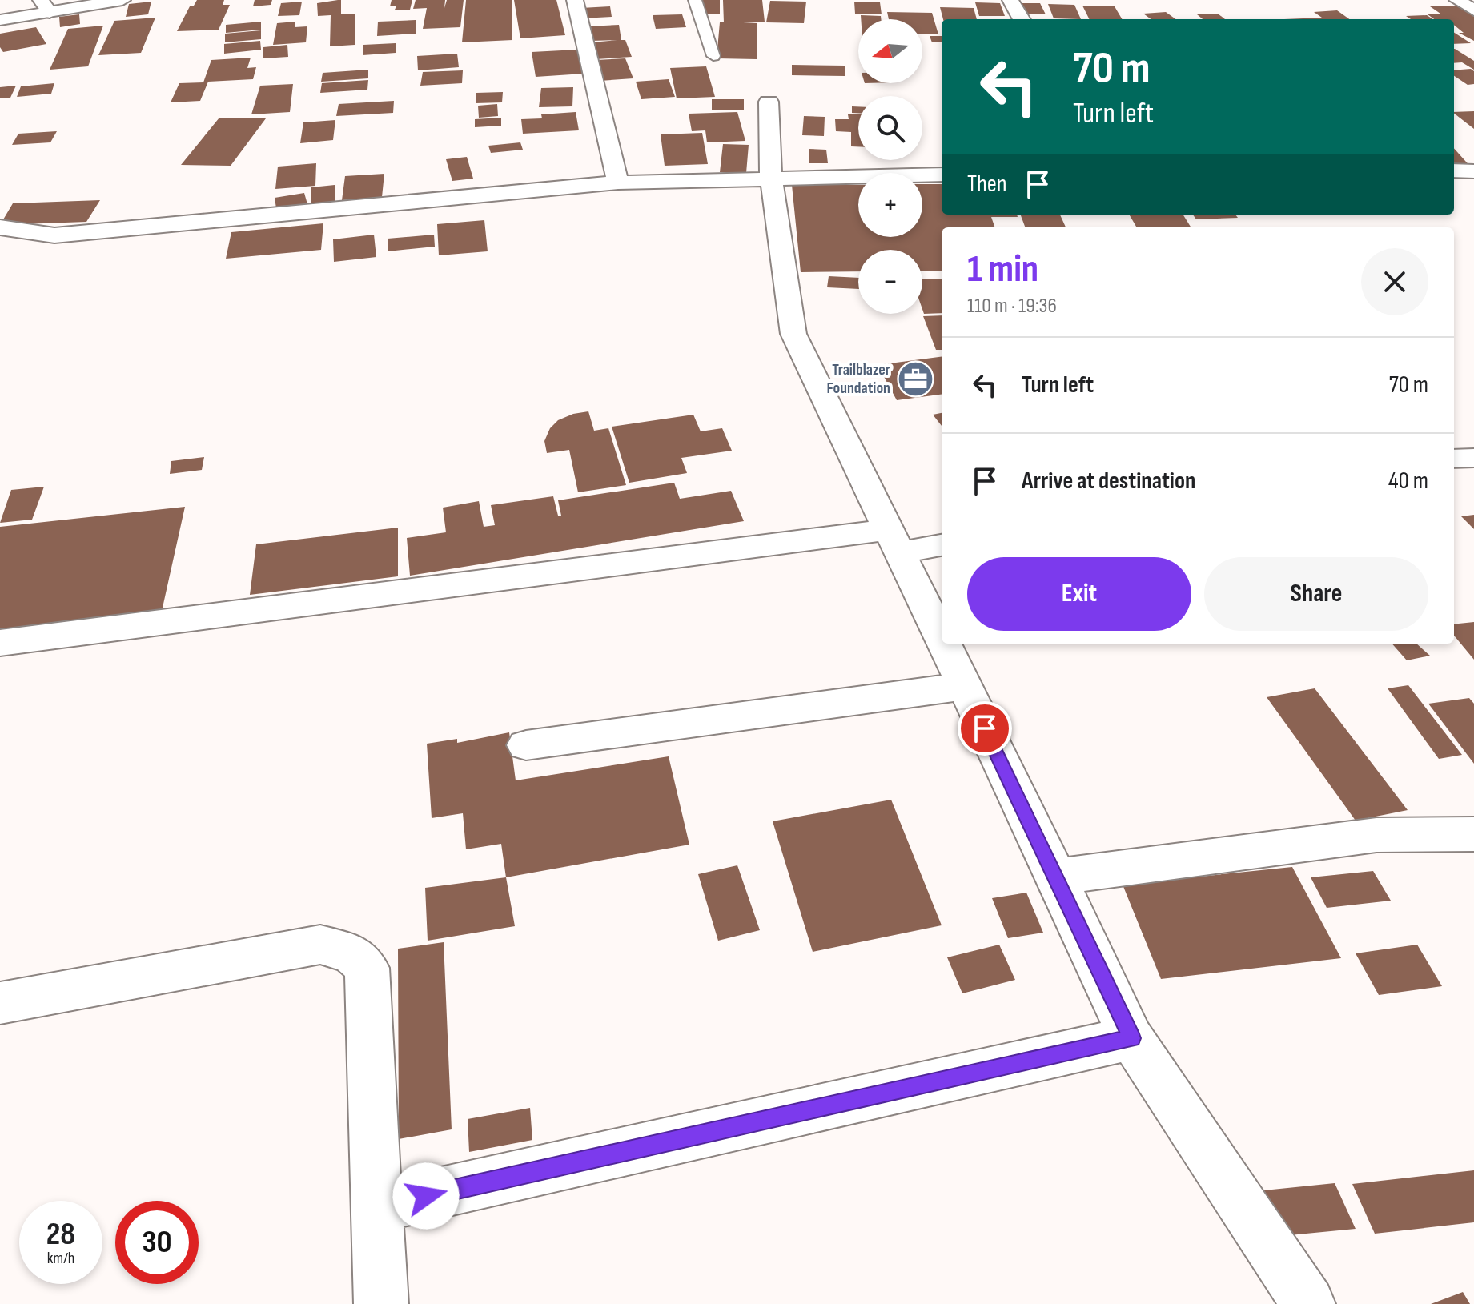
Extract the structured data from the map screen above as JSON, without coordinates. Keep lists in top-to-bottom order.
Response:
{
  "places": {
    "office": ["Trailblazer Foundation"]
  },
  "north": "left",
  "page": {
    "map_buttons": ["+", "−"],
    "turn": ["70 m", "Turn left"],
    "then": "Then",
    "heading": ["1 min", "110 m · 19:36"],
    "list": [
      {
        "name": "Turn left",
        "value": "70 m"
      },
      {
        "name": "Arrive at destination",
        "value": "40 m"
      }
    ],
    "buttons": ["Exit", "Share"],
    "speed": "28 km/h",
    "limit": "30"
  }
}
